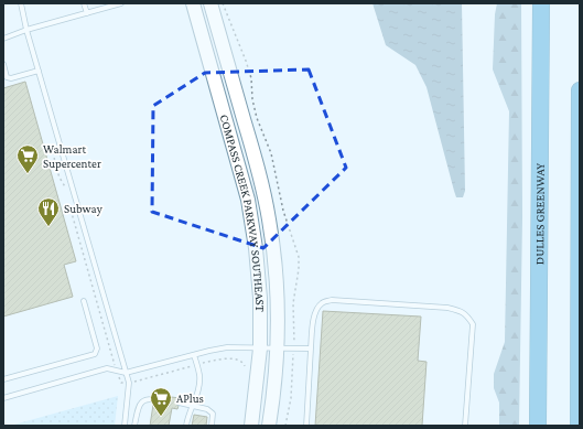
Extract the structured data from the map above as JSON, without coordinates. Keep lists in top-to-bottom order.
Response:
{
  "streets": {
    "highway": ["DULLES GREENWAY"],
    "street": ["COMPASS CREEK PARKWAY SOUTHEAST"]
  },
  "places": {
    "supermarket": ["Walmart Supercenter", "APlus"],
    "restaurant": ["Subway"]
  }
}
